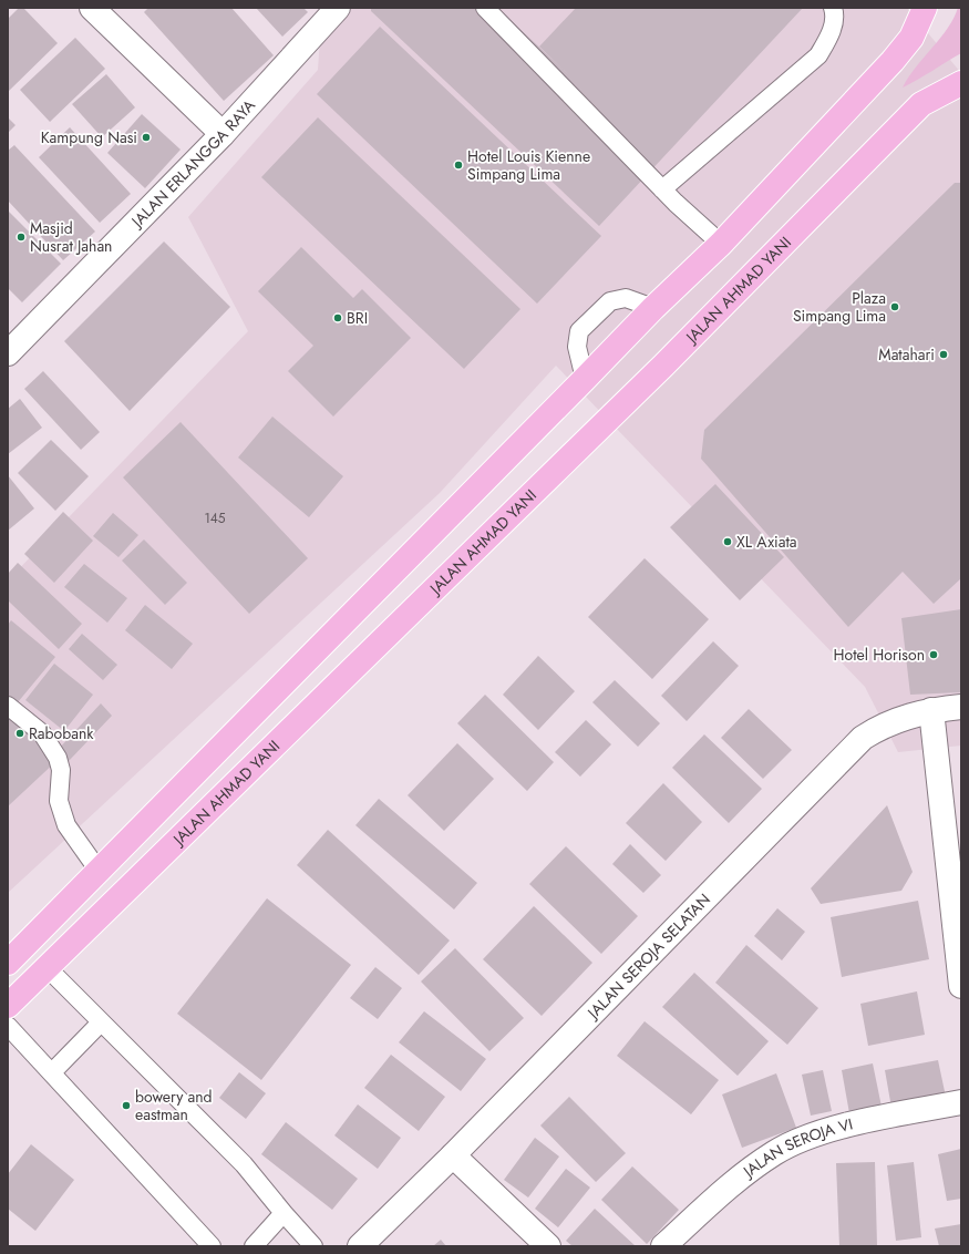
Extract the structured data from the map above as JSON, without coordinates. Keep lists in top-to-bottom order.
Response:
{
  "streets": {
    "main road": ["JALAN AHMAD YANI"],
    "street": ["JALAN ERLANGGA RAYA", "JALAN SEROJA SELATAN", "JALAN SEROJA VI"]
  },
  "places": [
    "Kampung Nasi",
    "Hotel Louis Kienne Simpang Lima",
    "Masjid Nusrat Jahan",
    "Plaza Simpang Lima",
    "BRI",
    "Matahari",
    "XL Axiata",
    "Hotel Horison",
    "Rabobank",
    "bowery and eastman"
  ],
  "house_numbers": ["145"]
}
